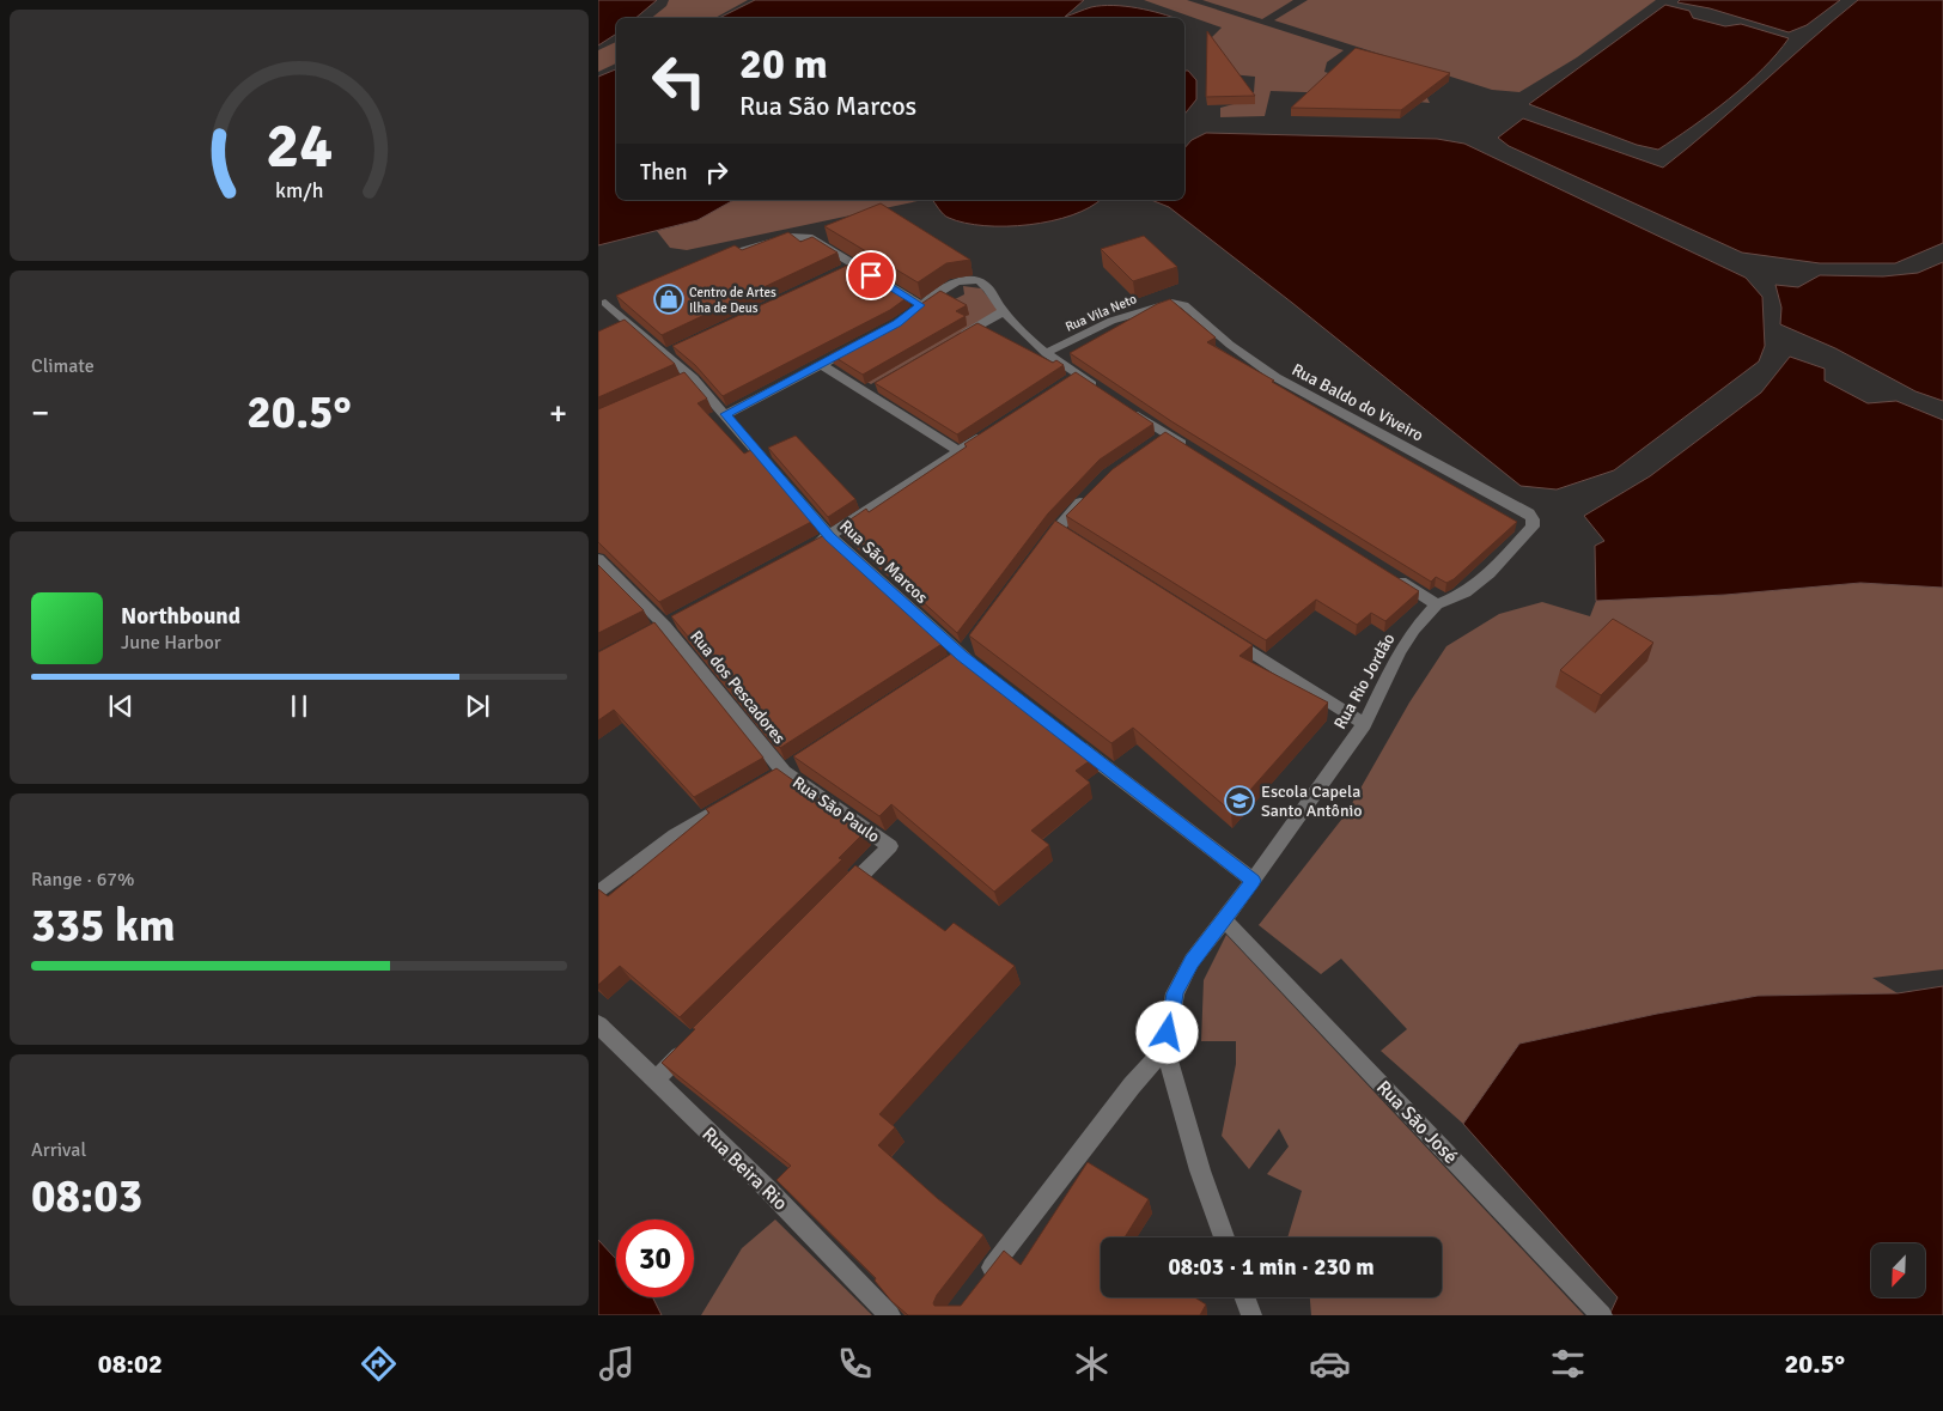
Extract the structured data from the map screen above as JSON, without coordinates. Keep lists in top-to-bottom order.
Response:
{
  "streets": {
    "street": [
      "Rua Vila Neto",
      "Rua Baldo do Viveiro",
      "Rua São Marcos",
      "Rua Rio Jordão",
      "Rua dos Pescadores",
      "Rua São Paulo",
      "Rua São José",
      "Rua Beira Rio"
    ]
  },
  "crossings": [
    ["Rua Vila Neto", "Rua Baldo do Viveiro"],
    ["Rua Baldo do Viveiro", "Rua Rio Jordão"],
    ["Rua dos Pescadores", "Rua São Paulo"]
  ],
  "places": {
    "shop": ["Centro de Artes Ilha de Deus"],
    "school or university": ["Escola Capela Santo Antônio"]
  },
  "north": "bottom left",
  "page": {
    "turn": ["20 m", "Rua São Marcos"],
    "then": "Then",
    "tile": [
      "Climate",
      ["Range · 67%", "335 km"],
      ["Arrival", "08:03"]
    ],
    "heat": ["−", "20.5°", "+"],
    "song": ["Northbound", "June Harbor"],
    "limit": "30",
    "trip": "08:03 · 1 min · 230 m",
    "tabs": ["08:02", "20.5°"],
    "gauge": ["24", "km/h"]
  }
}
